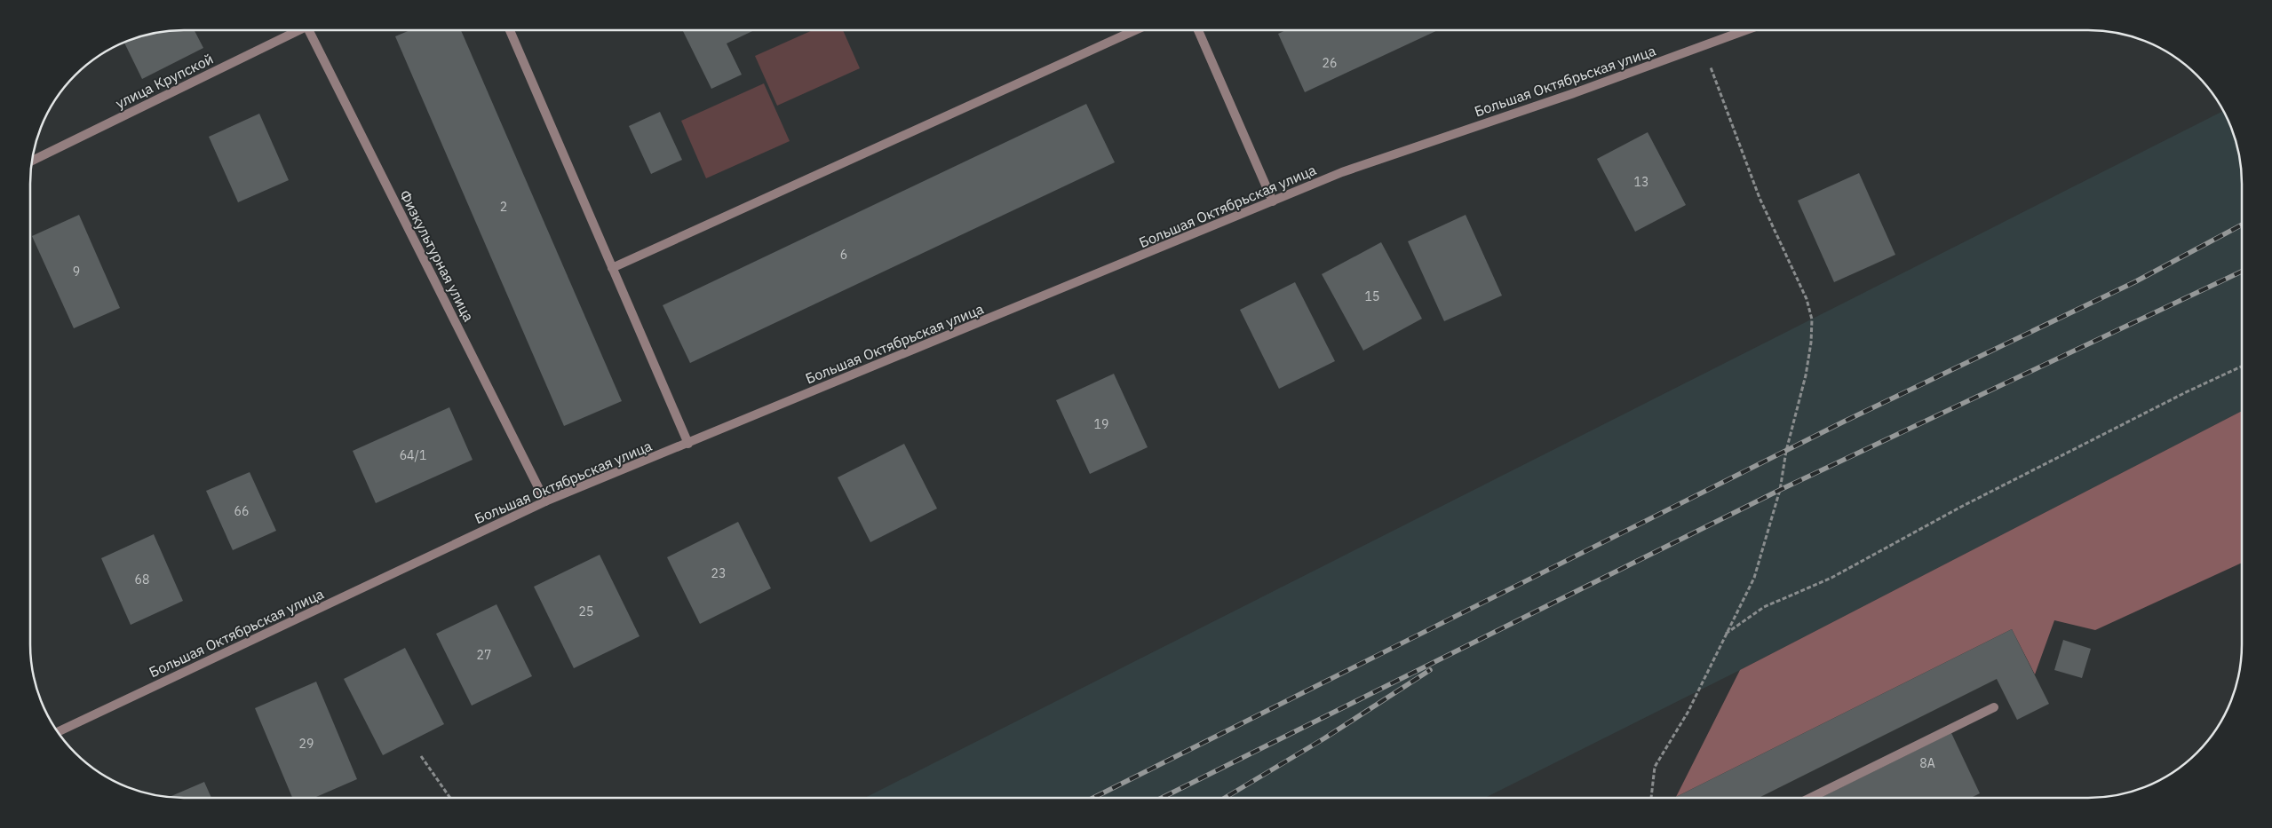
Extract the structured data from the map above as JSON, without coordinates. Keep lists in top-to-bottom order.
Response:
{
  "streets": {
    "street": ["улица Крупской", "Большая Октябрьская улица", "Физкультурная улица"]
  },
  "crossings": [
    ["Большая Октябрьская улица", "Физкультурная улица"]
  ],
  "house_numbers": [
    "26",
    "13",
    "2",
    "6",
    "9",
    "15",
    "19",
    "64/1",
    "66",
    "23",
    "68",
    "25",
    "27",
    "29",
    "8А"
  ]
}
